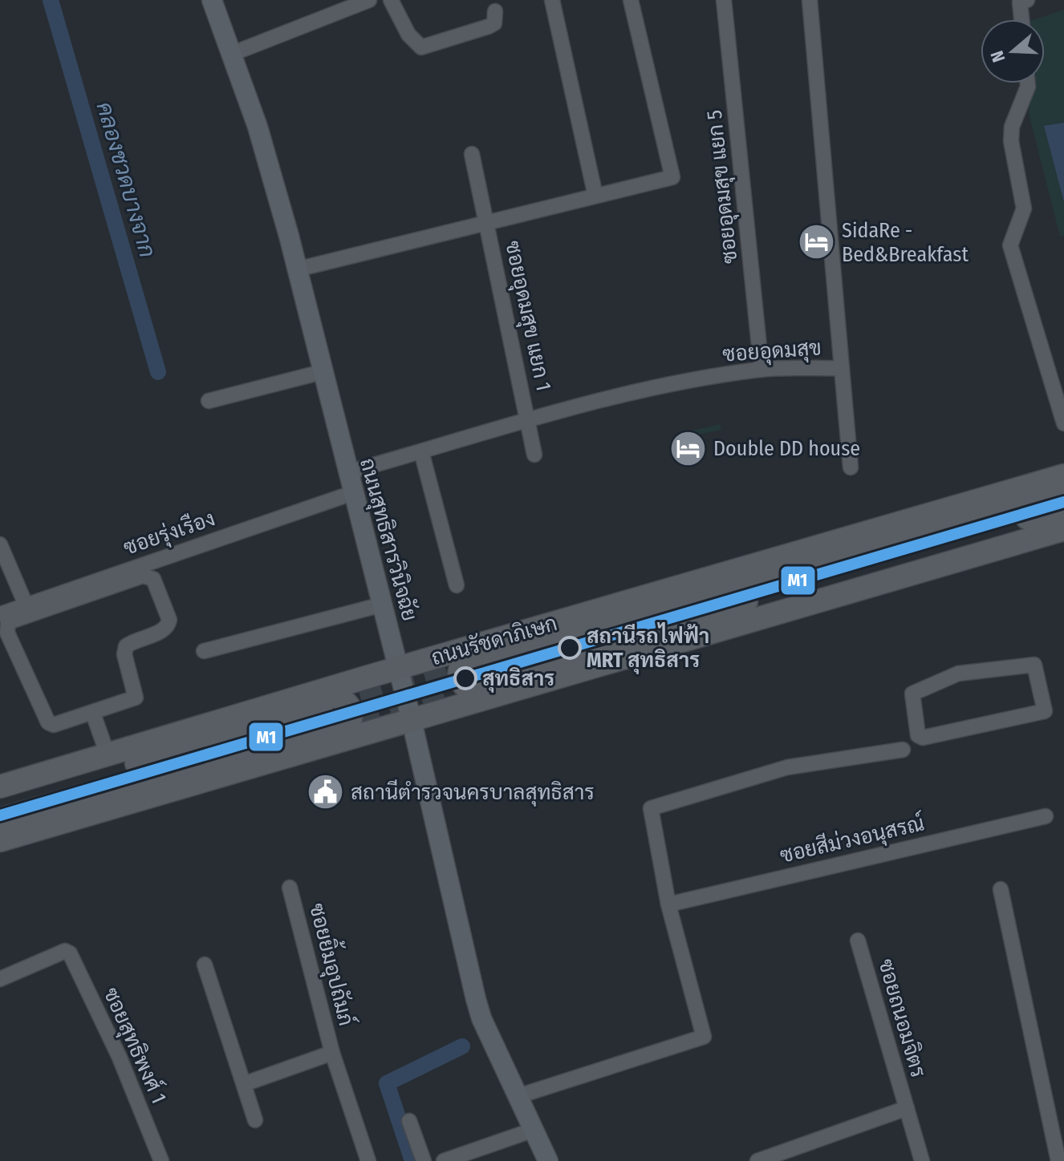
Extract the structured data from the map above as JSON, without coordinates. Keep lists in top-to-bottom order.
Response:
{
  "streets": {
    "main road": ["ถนนรัชดาภิเษก"],
    "street": [
      "ซอยอุดมสุข แยก 5",
      "ซอยอุดมสุข แยก 1",
      "ซอยอุดมสุข",
      "ซอยรุ่งเรือง",
      "ถนนสุทธิสารวินิจฉัย",
      "ซอยสีม่วงอนุสรณ์",
      "ซอยยิ้มอุปถัมภ์",
      "ซอยถนอมจิตร",
      "ซอยสุทธิพงศ์ 1"
    ]
  },
  "crossings": [
    ["ซอยอุดมสุข แยก 5", "ซอยอุดมสุข"],
    ["ซอยอุดมสุข แยก 1", "ซอยอุดมสุข"],
    ["ซอยอุดมสุข", "ถนนสุทธิสารวินิจฉัย"],
    ["ซอยรุ่งเรือง", "ถนนสุทธิสารวินิจฉัย"],
    ["ถนนสุทธิสารวินิจฉัย", "ถนนรัชดาภิเษก"]
  ],
  "water": ["คลองชวดบางจาก"],
  "places": {
    "hotel": ["SidaRe - Bed&Breakfast", "Double DD house"],
    "other": ["สถานีรถไฟฟ้า MRT สุทธิสาร", "สุทธิสาร"],
    "public building": ["สถานีตำรวจนครบาลสุทธิสาร"]
  },
  "lines": ["transit line M1"],
  "north": "left"
}
